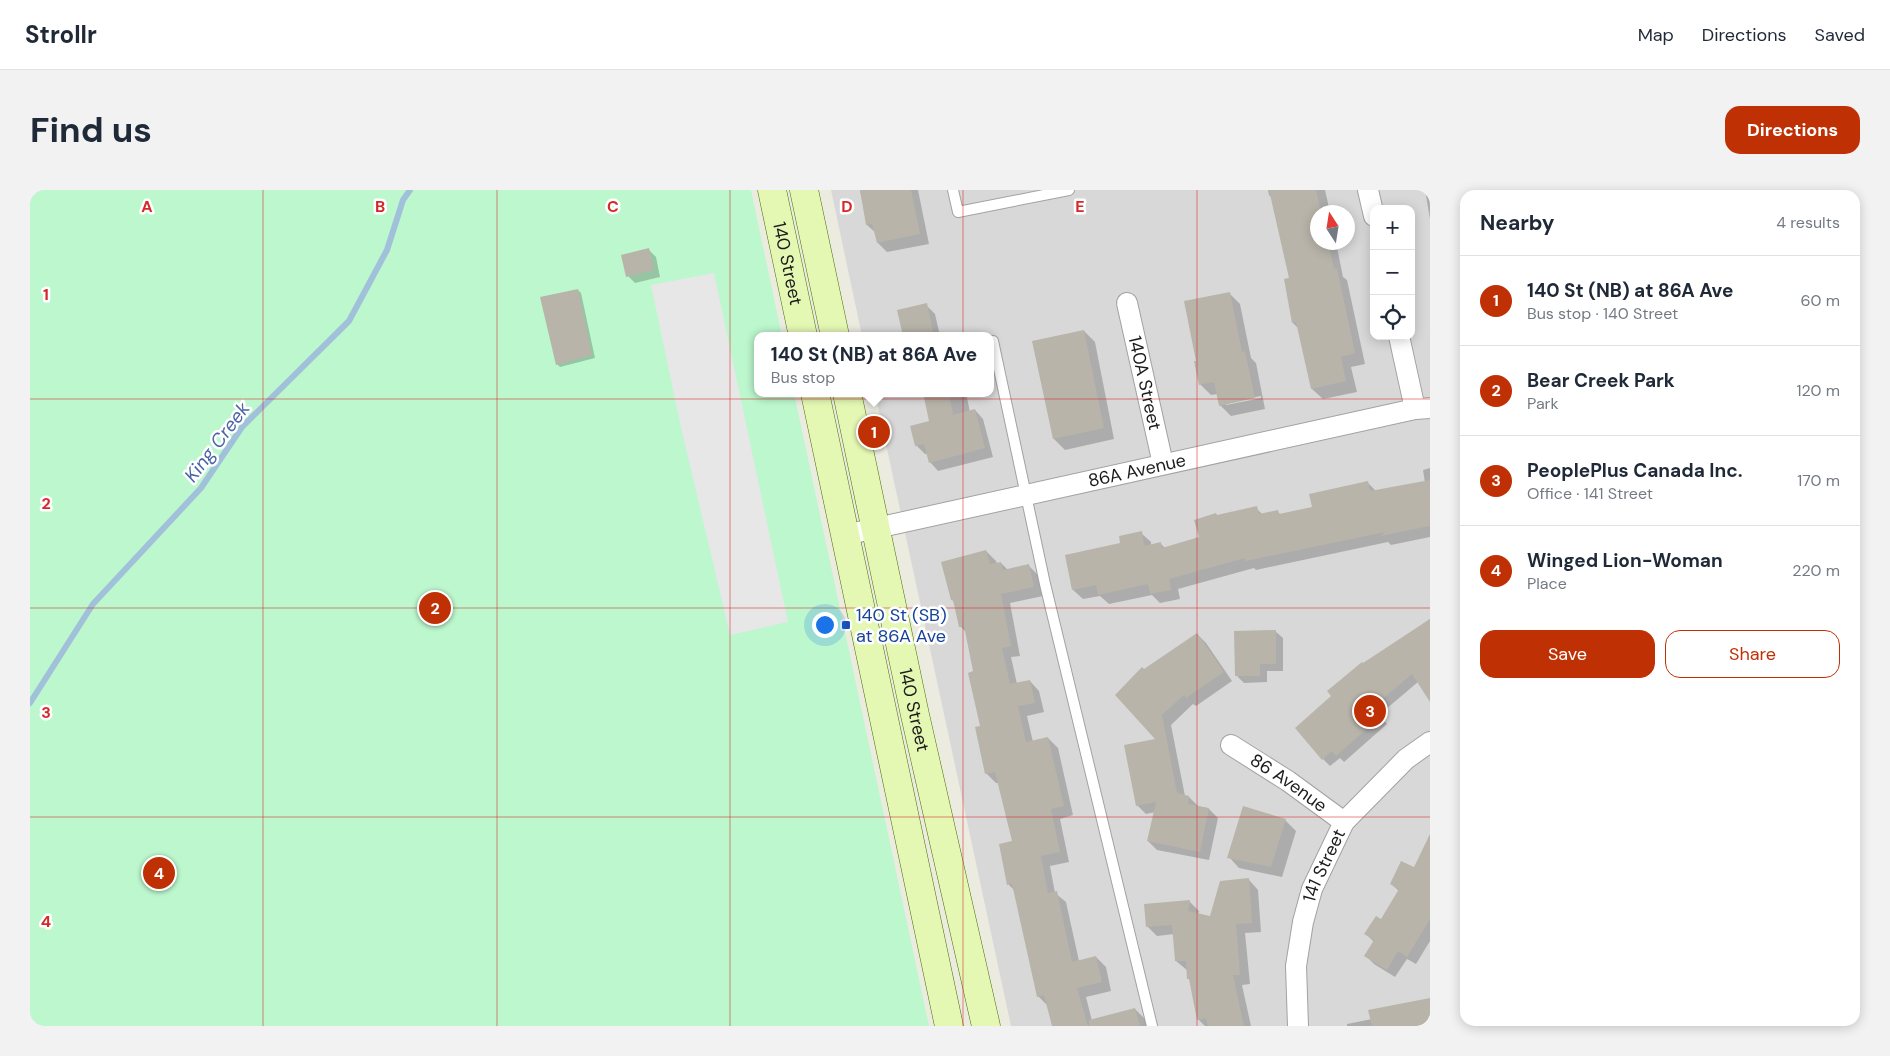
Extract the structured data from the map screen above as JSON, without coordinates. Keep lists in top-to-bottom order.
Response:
{
  "streets": {
    "main road": ["140 Street"],
    "street": [
      "140A Street",
      "86A Avenue",
      "86 Avenue",
      "141 Street"
    ]
  },
  "crossings": [
    ["140 Street", "86A Avenue"],
    ["140A Street", "86A Avenue"],
    ["86 Avenue", "141 Street"]
  ],
  "water": ["King Creek"],
  "places": {
    "transit": ["140 St (SB) at 86A Ave"]
  },
  "north": "top",
  "page": {
    "header": "Strollr",
    "nav": ["Map", "Directions", "Saved"],
    "buttons": [
      "Directions",
      ["Save", "Share"]
    ],
    "title": "Find us",
    "heading": ["Nearby", "4 results"],
    "map_buttons": ["+", "−"],
    "list": [
      {
        "mark": "1",
        "name": "140 St (NB) at 86A Ave",
        "note": "Bus stop · 140 Street",
        "value": "60 m"
      },
      {
        "mark": "2",
        "name": "Bear Creek Park",
        "note": "Park",
        "value": "120 m"
      },
      {
        "mark": "3",
        "name": "PeoplePlus Canada Inc.",
        "note": "Office · 141 Street",
        "value": "170 m"
      },
      {
        "mark": "4",
        "name": "Winged Lion-Woman",
        "note": "Place",
        "value": "220 m"
      }
    ],
    "popup": ["140 St (NB) at 86A Ave", "Bus stop"],
    "pins": [
      "1",
      "2",
      "3",
      "4"
    ]
  },
  "grid": {
    "columns": [
      "A",
      "B",
      "C",
      "D",
      "E"
    ],
    "rows": [
      "1",
      "2",
      "3",
      "4"
    ]
  }
}
